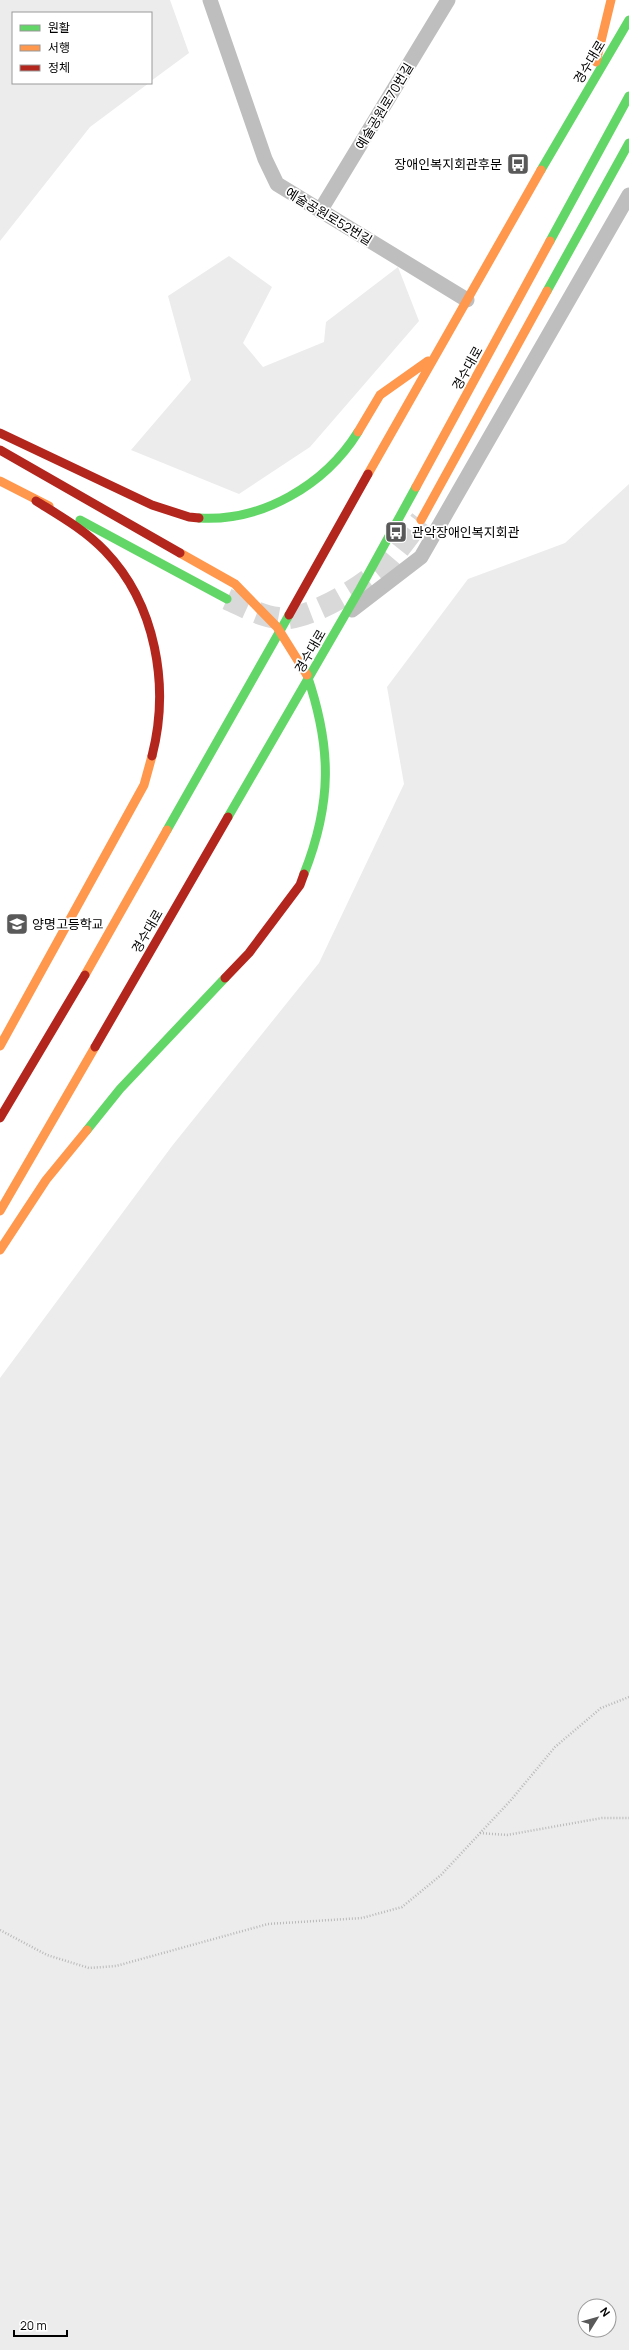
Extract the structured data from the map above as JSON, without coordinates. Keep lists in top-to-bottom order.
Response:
{
  "streets": {
    "main road": ["경수대로"],
    "street": ["예술공원로70번길", "예술공원로52번길"]
  },
  "crossings": [
    ["경수대로", "예술공원로52번길"],
    ["예술공원로70번길", "예술공원로52번길"]
  ],
  "places": {
    "bus stop": ["장애인복지회관후문", "관악장애인복지회관"],
    "school or university": ["양명고등학교"]
  },
  "legend": ["원활", "서행", "정체"],
  "scale_bar": "20 m",
  "north": "top right"
}
